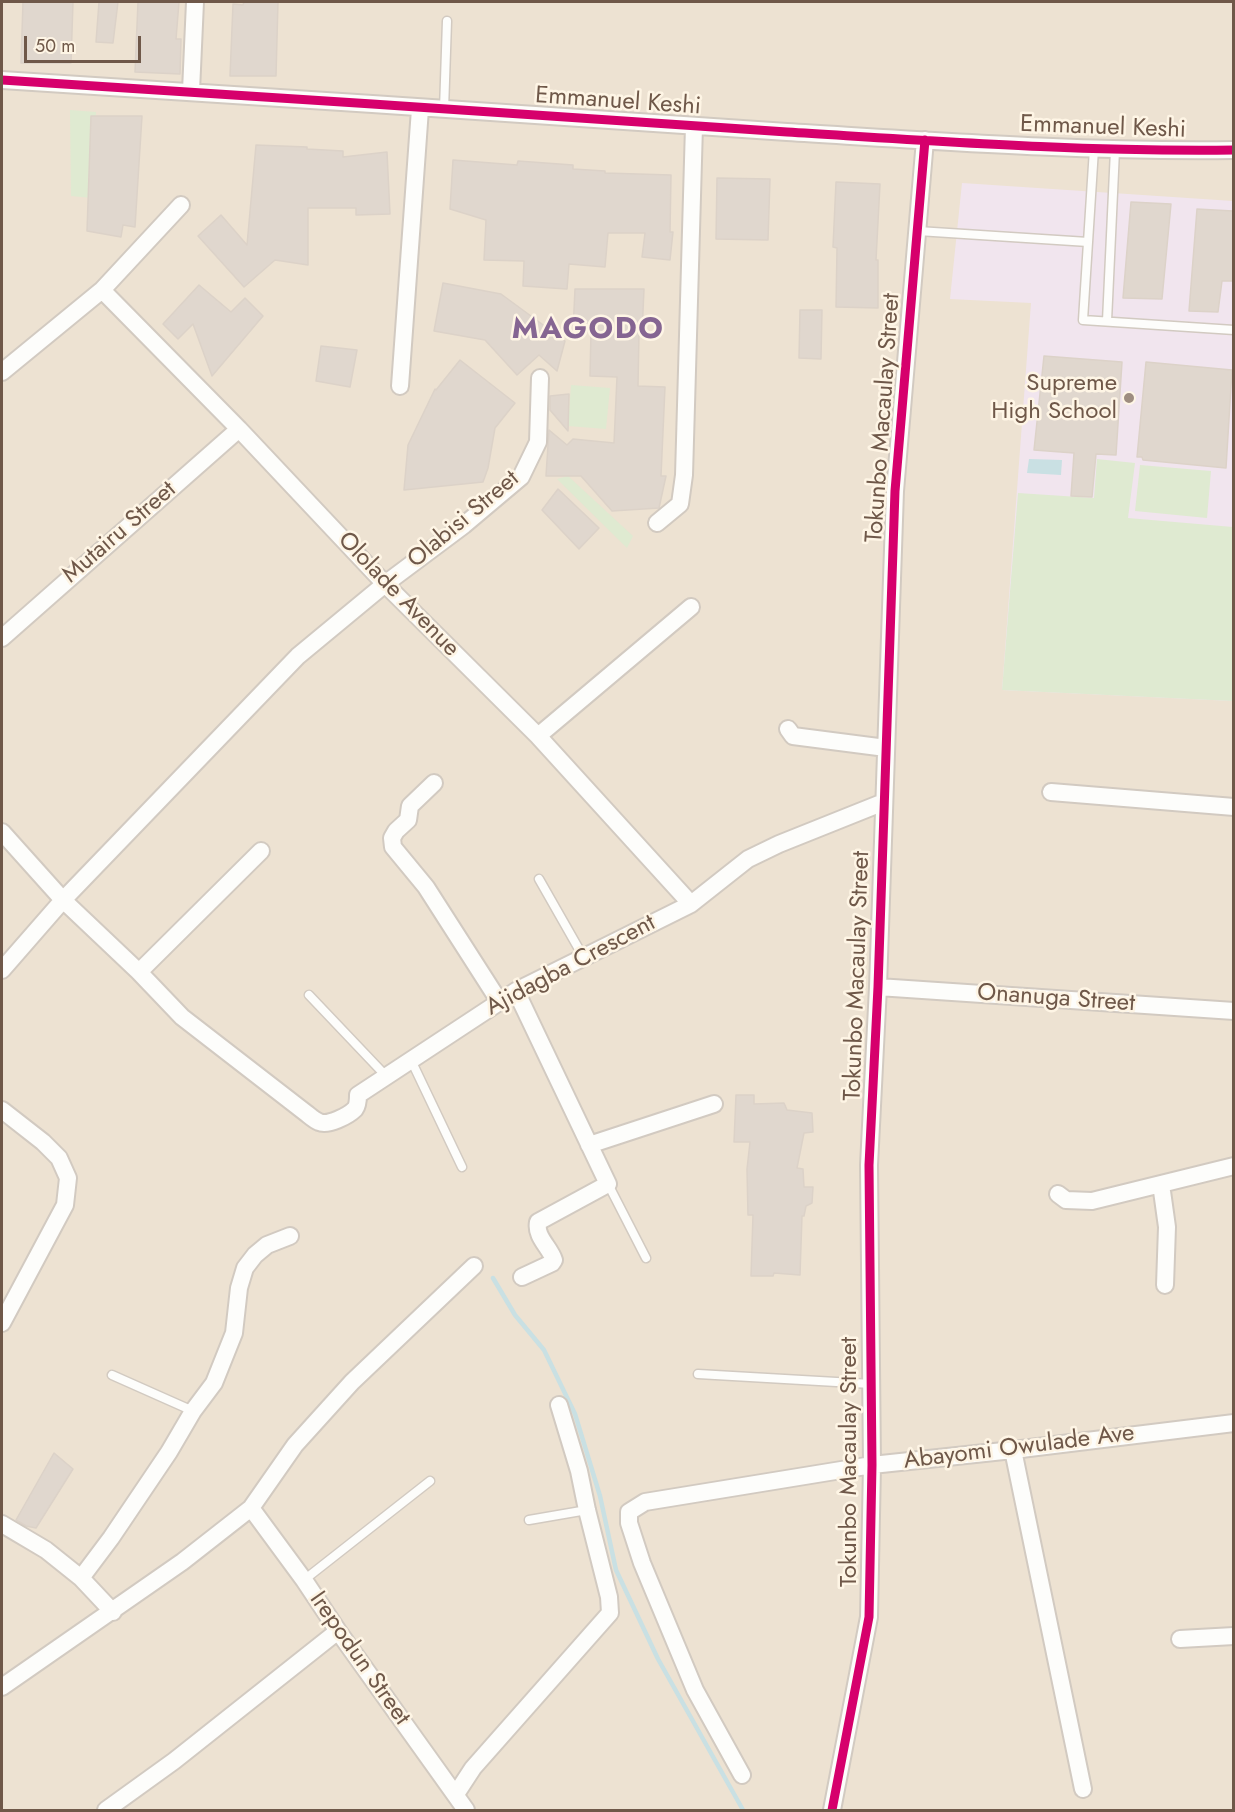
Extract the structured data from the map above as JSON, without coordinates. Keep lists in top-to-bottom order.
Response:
{
  "streets": {
    "street": [
      "Emmanuel Keshi",
      "Tokunbo Macaulay Street",
      "Olabisi Street",
      "Mutairu Street",
      "Ololade Avenue",
      "Ajidagba Crescent",
      "Onanuga Street",
      "Abayomi Owulade Ave",
      "Irepodun Street"
    ]
  },
  "crossings": [
    ["Emmanuel Keshi", "Tokunbo Macaulay Street"],
    ["Tokunbo Macaulay Street", "Ajidagba Crescent"],
    ["Tokunbo Macaulay Street", "Onanuga Street"],
    ["Tokunbo Macaulay Street", "Abayomi Owulade Ave"],
    ["Olabisi Street", "Ololade Avenue"],
    ["Mutairu Street", "Ololade Avenue"],
    ["Ololade Avenue", "Ajidagba Crescent"]
  ],
  "districts": ["MAGODO"],
  "places": ["Supreme High School"],
  "scale_bar": "50 m"
}
